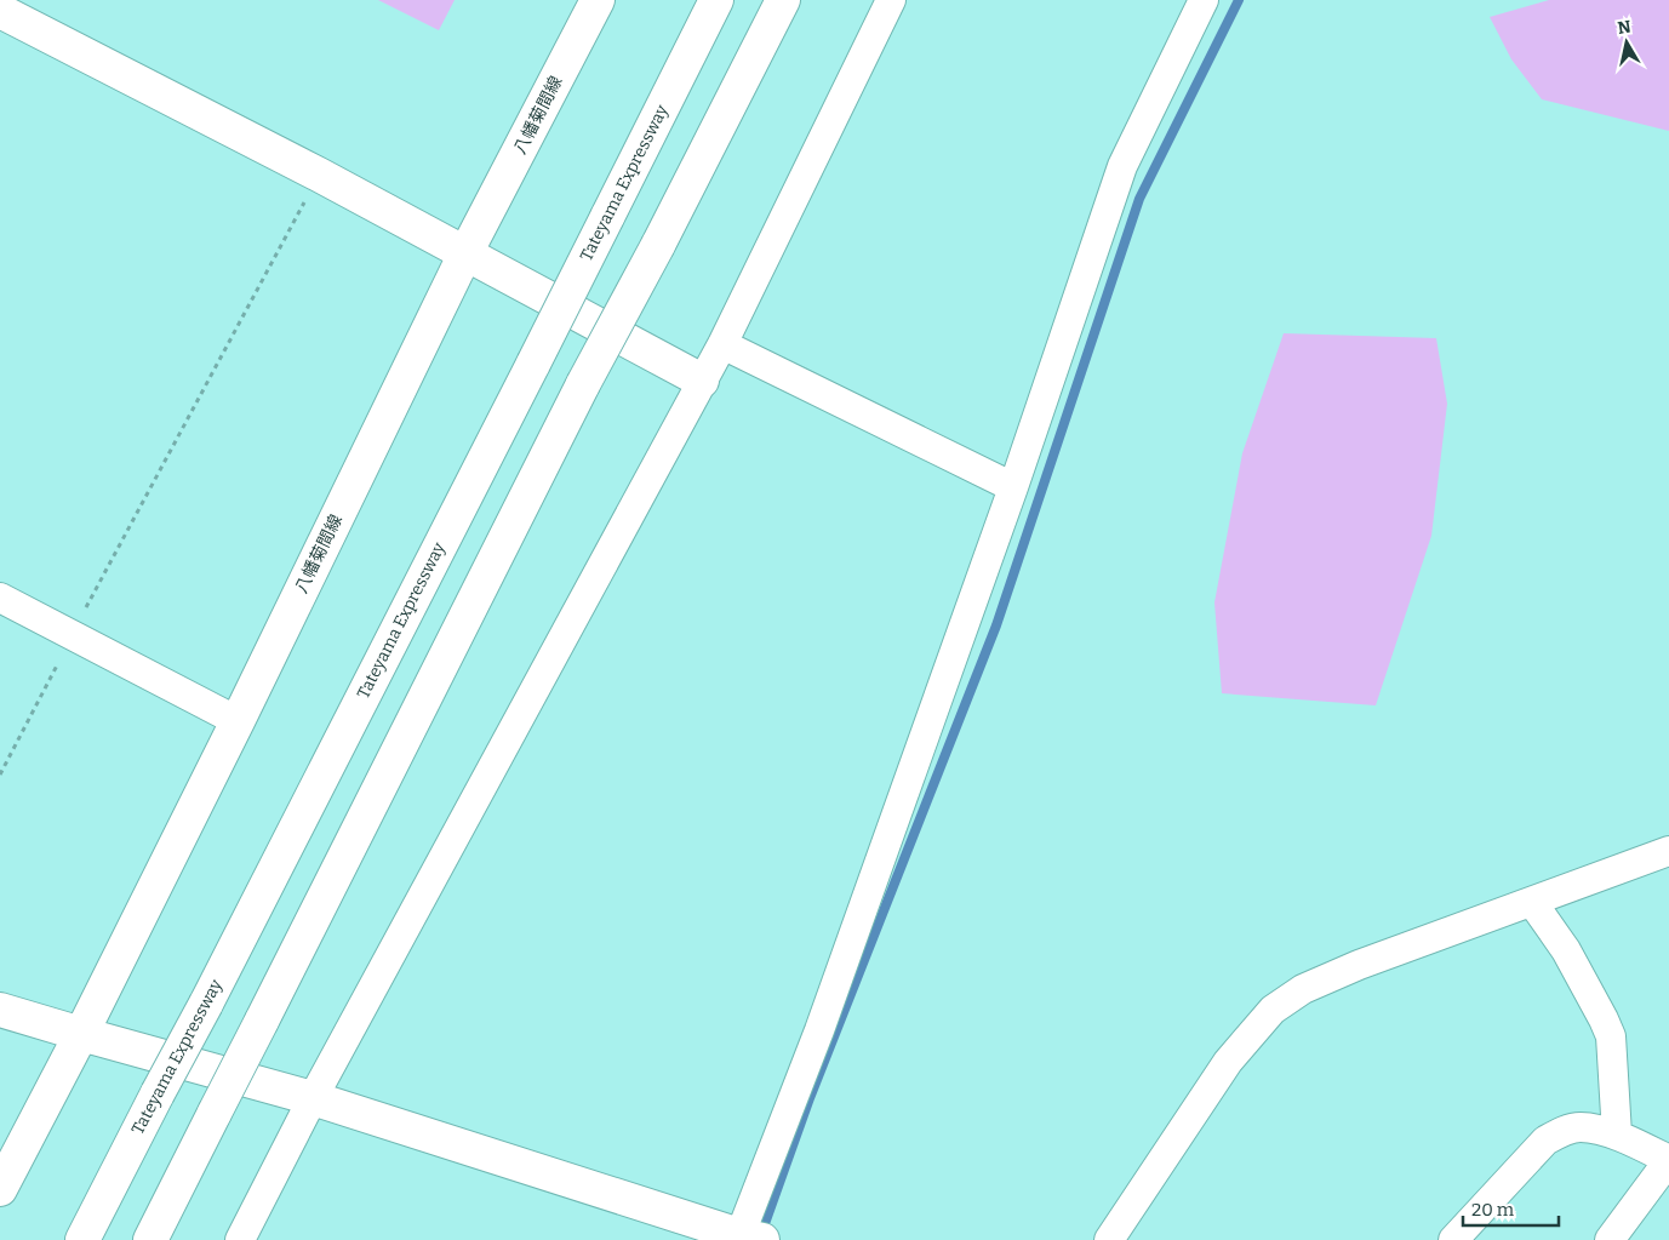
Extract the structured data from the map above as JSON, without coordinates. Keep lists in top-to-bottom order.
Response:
{
  "streets": {
    "main road": ["八幡菊間線", "Tateyama Expressway"]
  },
  "scale_bar": "20 m",
  "north": "top"
}
